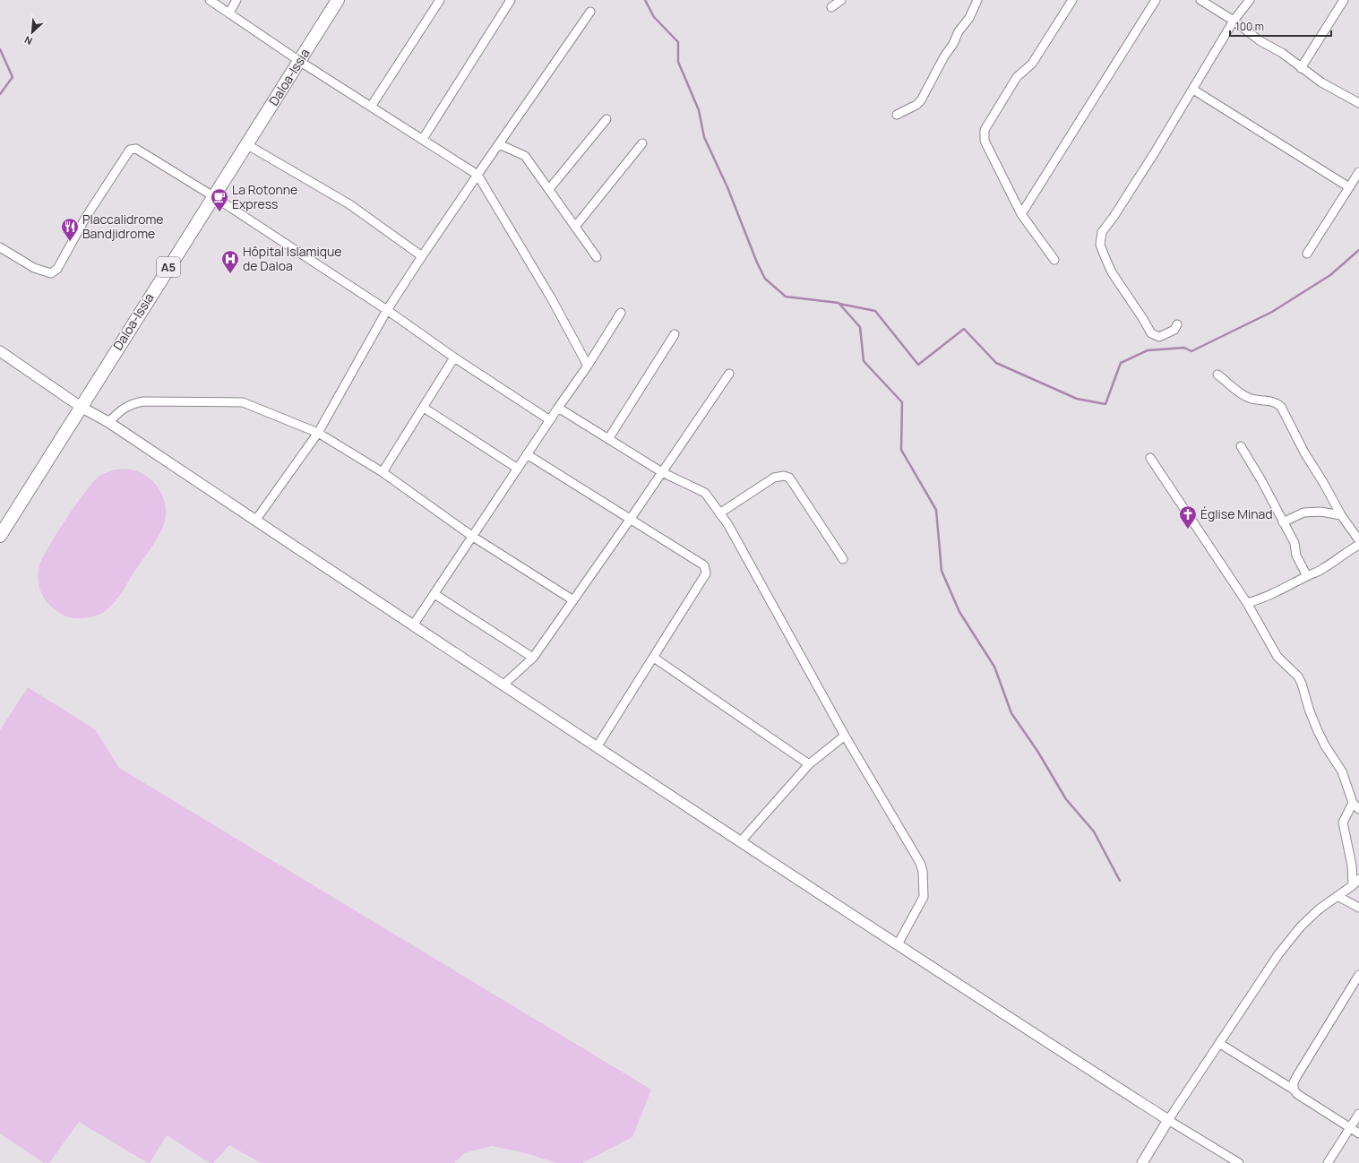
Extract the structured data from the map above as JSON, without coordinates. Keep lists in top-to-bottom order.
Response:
{
  "streets": {
    "main road": ["Daloa-Issia", "A5"]
  },
  "places": {
    "cafe": ["La Rotonne Express"],
    "restaurant": ["Placcalidrome Bandjidrome"],
    "hospital": ["Hôpital Islamique de Daloa"],
    "church": ["Église Minad"]
  },
  "scale_bar": "100 m",
  "north": "bottom left"
}
